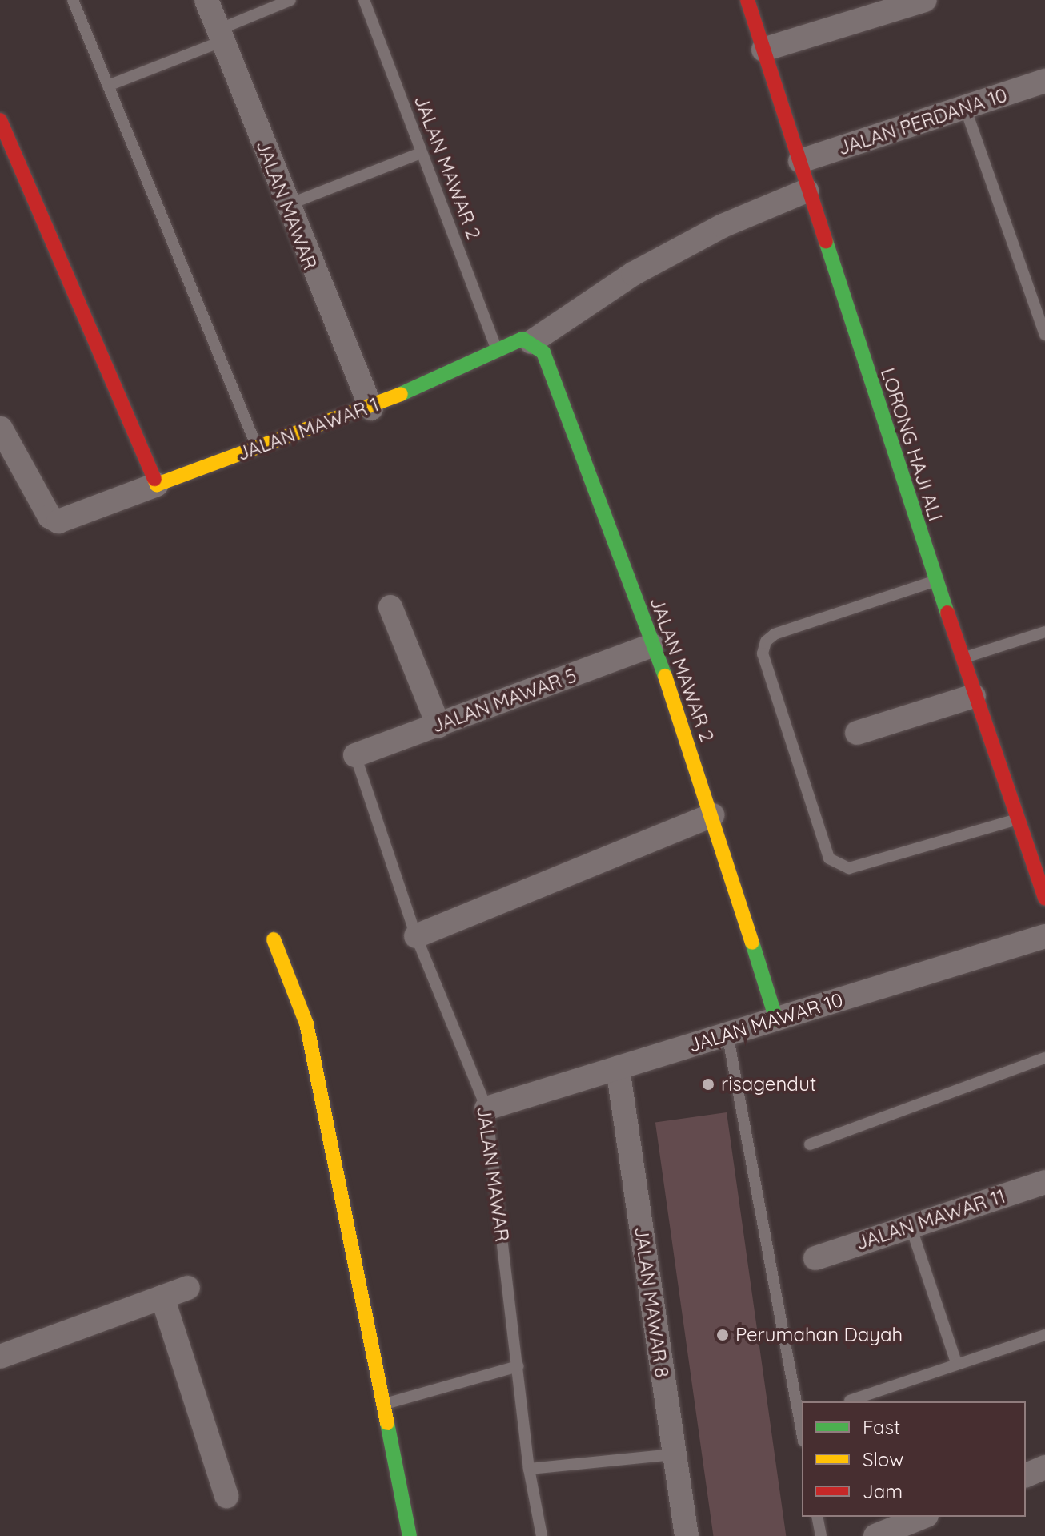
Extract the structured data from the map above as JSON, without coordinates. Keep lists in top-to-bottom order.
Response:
{
  "streets": {
    "street": [
      "JALAN PERDANA 10",
      "JALAN MAWAR 2",
      "JALAN MAWAR",
      "JALAN MAWAR 1",
      "LORONG HAJI ALI",
      "JALAN MAWAR 5",
      "JALAN MAWAR 10",
      "JALAN MAWAR 11",
      "JALAN MAWAR 8"
    ]
  },
  "crossings": [
    ["JALAN PERDANA 10", "LORONG HAJI ALI"],
    ["JALAN MAWAR 2", "JALAN MAWAR 1"],
    ["JALAN MAWAR 2", "JALAN MAWAR 5"],
    ["JALAN MAWAR 2", "JALAN MAWAR 10"],
    ["JALAN MAWAR", "JALAN MAWAR 1"],
    ["JALAN MAWAR", "JALAN MAWAR 5"],
    ["JALAN MAWAR", "JALAN MAWAR 10"],
    ["JALAN MAWAR 1", "LORONG HAJI ALI"],
    ["JALAN MAWAR 10", "JALAN MAWAR 8"]
  ],
  "places": ["risagendut", "Perumahan Dayah"],
  "legend": ["Fast", "Slow", "Jam"]
}
